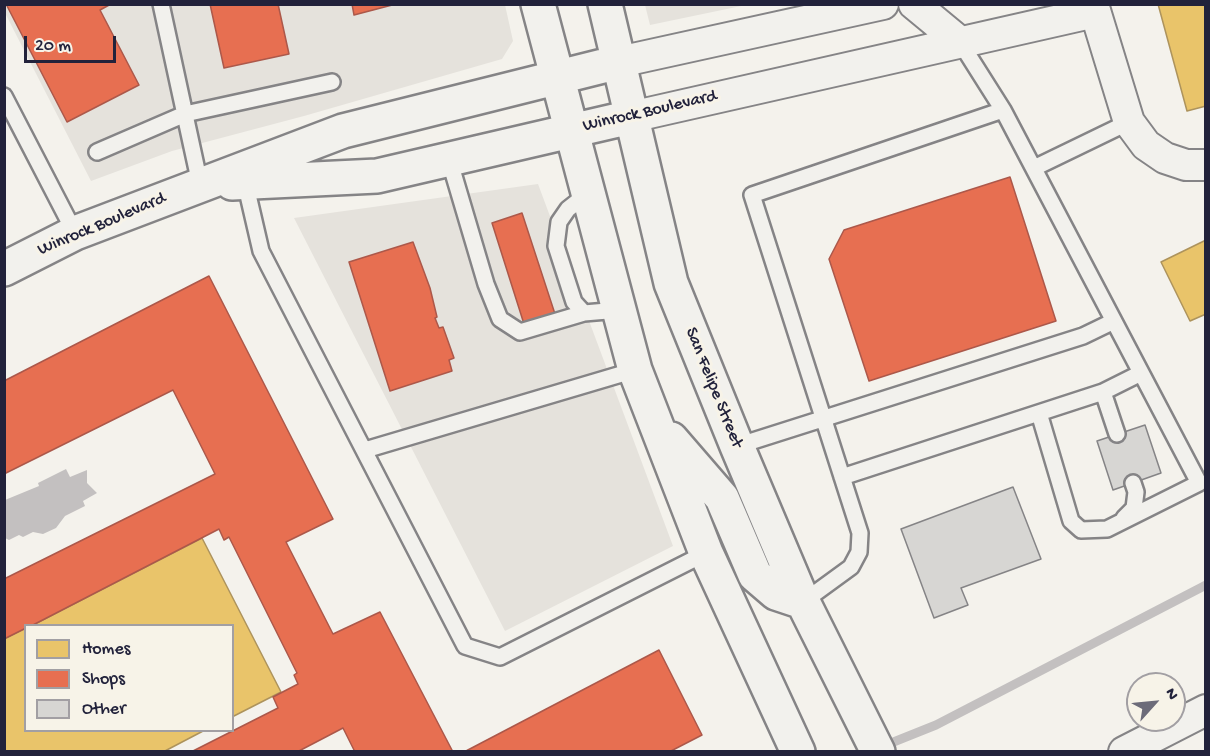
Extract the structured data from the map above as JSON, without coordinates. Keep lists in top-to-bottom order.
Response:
{
  "streets": {
    "main road": ["Winrock Boulevard", "San Felipe Street"]
  },
  "crossings": [
    ["Winrock Boulevard", "San Felipe Street"]
  ],
  "legend": ["Homes", "Shops", "Other"],
  "scale_bar": "20 m",
  "north": "top right"
}
